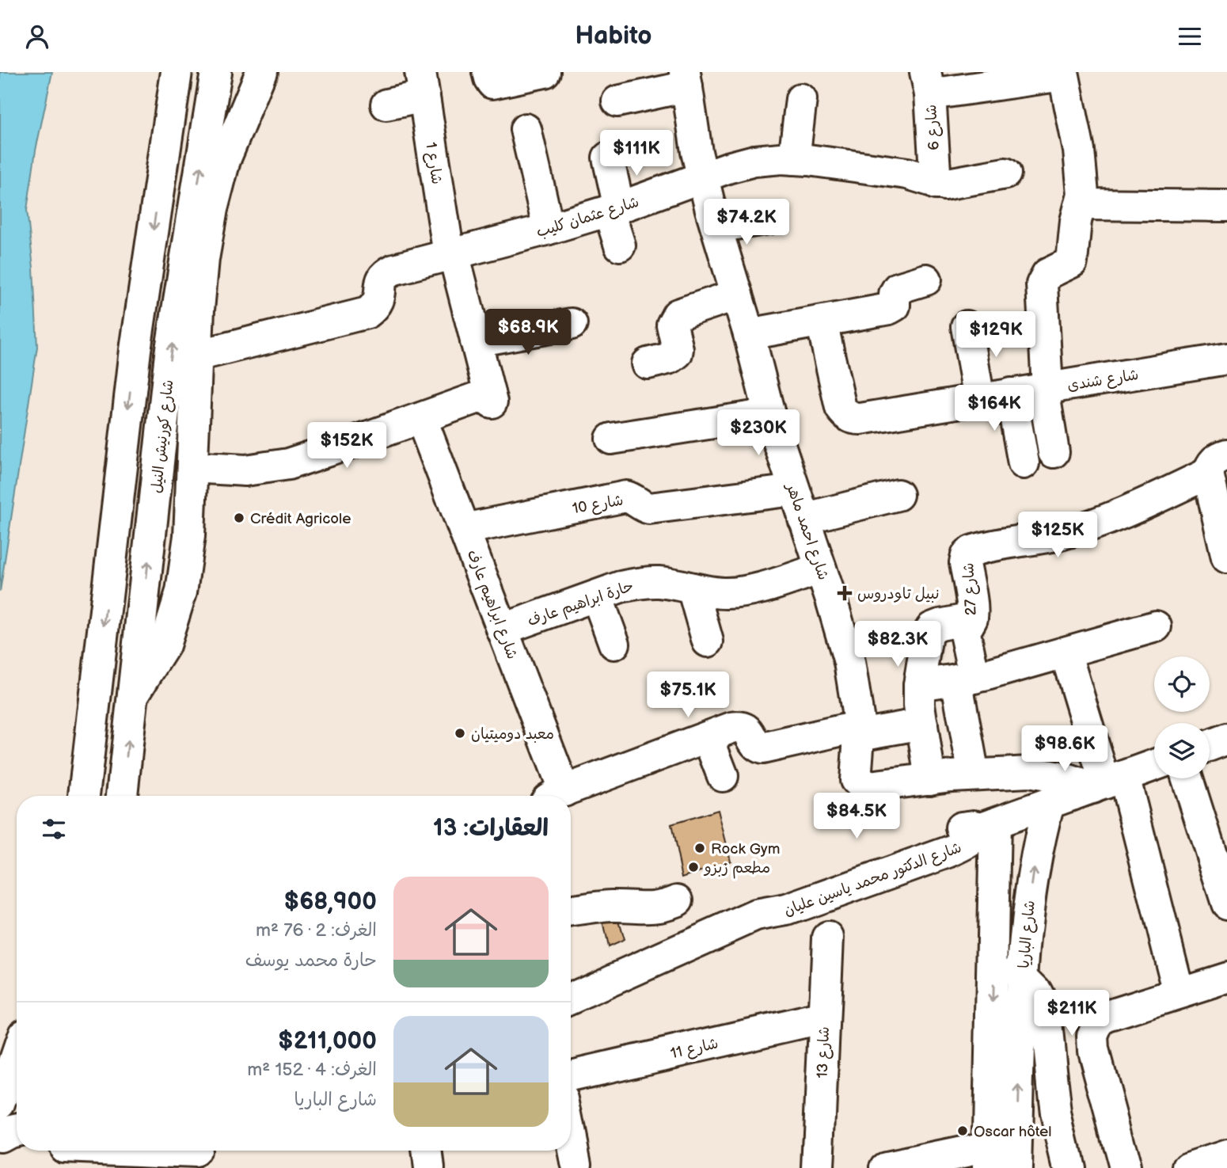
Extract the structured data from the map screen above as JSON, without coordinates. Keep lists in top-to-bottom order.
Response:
{
  "streets": {
    "street": [
      "شارع 6",
      "شارع 1",
      "شارع عثمان كليب",
      "شارع شندى",
      "شارع كورنيش النيل",
      "شارع 10",
      "شارع احمد ماهر",
      "شارع 27",
      "حارة ابراهيم عارف",
      "شارع ابراهيم عارف",
      "شارع الدكتور محمد ياسين عليان",
      "شارع الباريا",
      "شارع 11",
      "شارع 13"
    ]
  },
  "crossings": [
    ["شارع 6", "شارع عثمان كليب"],
    ["شارع 1", "شارع عثمان كليب"],
    ["شارع 1", "شارع ابراهيم عارف"],
    ["شارع عثمان كليب", "شارع احمد ماهر"],
    ["شارع 10", "شارع احمد ماهر"],
    ["شارع 10", "شارع ابراهيم عارف"],
    ["شارع احمد ماهر", "حارة ابراهيم عارف"],
    ["حارة ابراهيم عارف", "شارع ابراهيم عارف"],
    ["شارع الدكتور محمد ياسين عليان", "شارع الباريا"],
    ["شارع 11", "شارع 13"]
  ],
  "places": {
    "other": [
      "Crédit Agricole",
      "معبد دوميتيان",
      "Rock Gym",
      "مطعم زبزو",
      "Oscar hôtel"
    ],
    "health": ["نبيل تاودروس"]
  },
  "page": {
    "header": "Habito",
    "price": [
      "$111K",
      "$74.2K",
      "$68.9K",
      "$129K",
      "$164K",
      "$230K",
      "$152K",
      "$125K",
      "$82.3K",
      "$75.1K",
      "$98.6K",
      "$84.5K",
      "$211K"
    ],
    "heading": "العقارات: 13",
    "list": [
      {
        "name": "$68,900",
        "note": "الغرف: 2 · 76 m² · حارة محمد يوسف"
      },
      {
        "name": "$211,000",
        "note": "الغرف: 4 · 152 m² · شارع الباريا"
      }
    ]
  }
}
